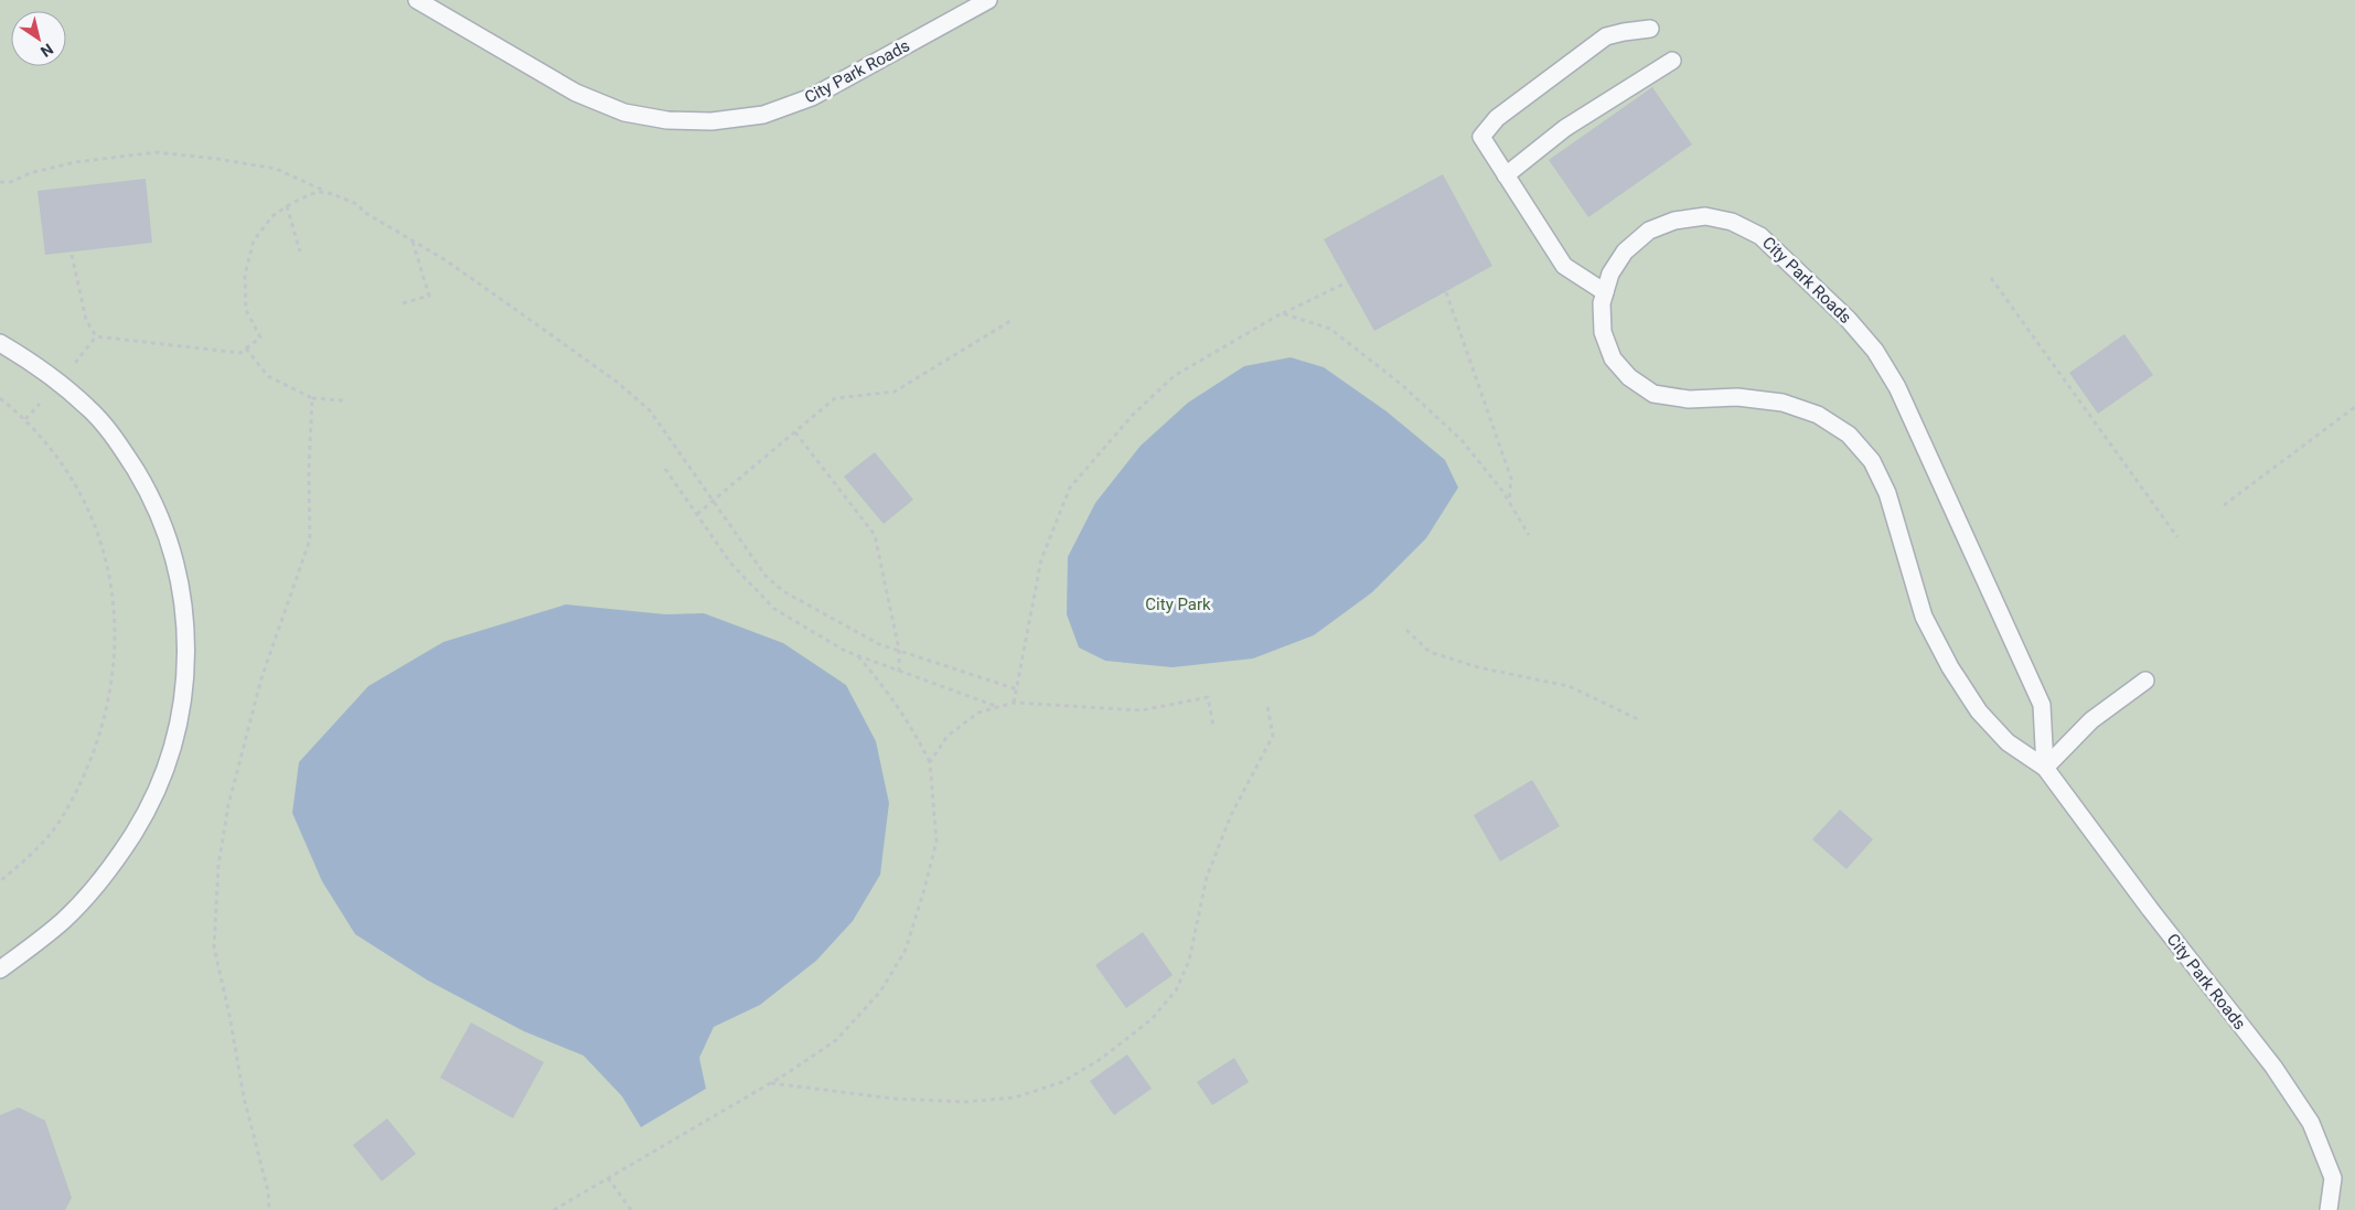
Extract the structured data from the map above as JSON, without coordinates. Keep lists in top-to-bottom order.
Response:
{
  "streets": {
    "lane": ["City Park Roads"]
  },
  "parks": ["City Park"],
  "north": "bottom right"
}
